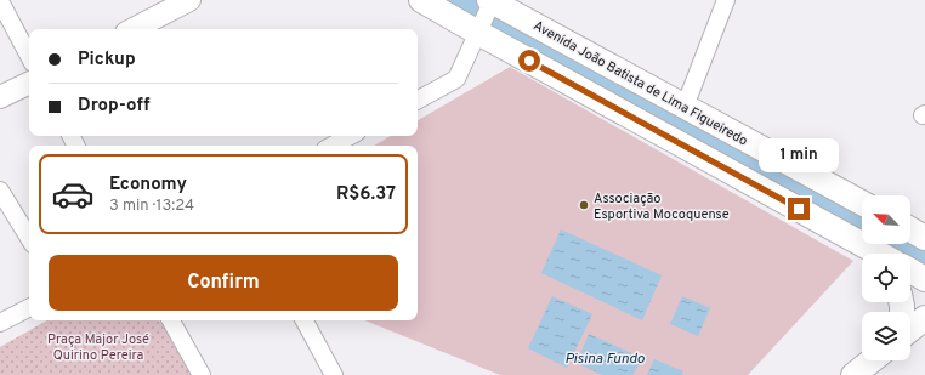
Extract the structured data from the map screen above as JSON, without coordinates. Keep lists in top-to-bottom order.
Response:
{
  "streets": {
    "main road": ["Avenida João Batista de Lima Figueiredo"]
  },
  "water": ["Pisina Fundo"],
  "parks": ["Praça Major José Quirino Pereira"],
  "places": ["Associação Esportiva Mocoquense"],
  "north": "top left",
  "page": {
    "banner": ["Pickup", "Drop-off"],
    "bubble": "1 min",
    "list": [
      {
        "name": "Economy",
        "note": "3 min · 13:24",
        "value": "R$6.37"
      }
    ],
    "buttons": "Confirm"
  }
}
